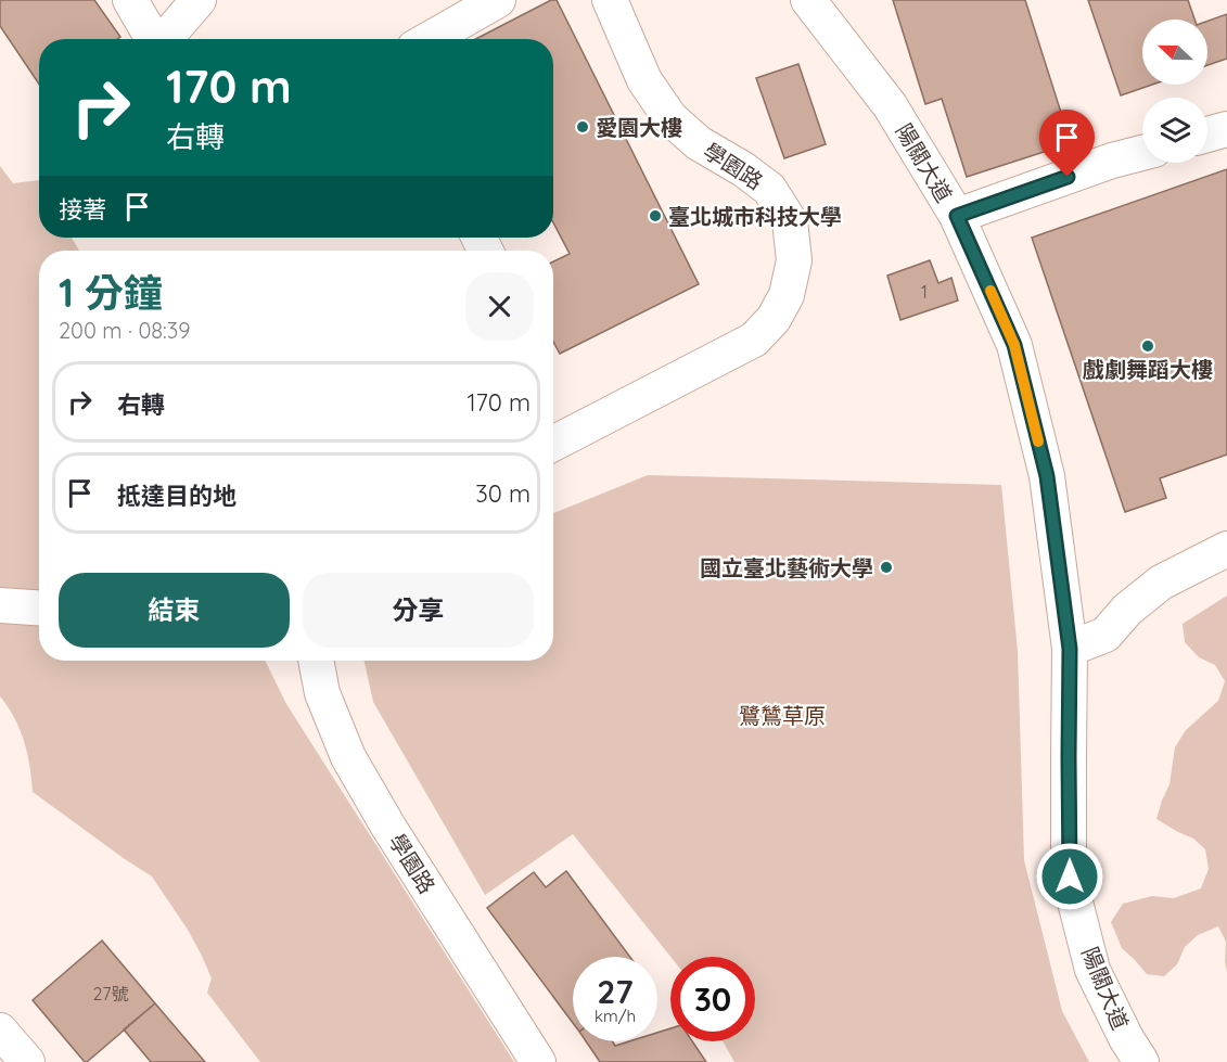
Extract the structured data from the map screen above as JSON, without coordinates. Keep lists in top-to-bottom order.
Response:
{
  "streets": {
    "street": ["陽關大道", "學園路"]
  },
  "parks": ["鷺鷥草原"],
  "places": [
    "愛園大樓",
    "臺北城市科技大學",
    "戲劇舞蹈大樓",
    "國立臺北藝術大學"
  ],
  "house_numbers": ["1", "27號"],
  "north": "left",
  "page": {
    "turn": ["170 m", "右轉"],
    "then": "接著",
    "heading": ["1 分鐘", "200 m · 08:39"],
    "list": [
      {
        "name": "右轉",
        "value": "170 m"
      },
      {
        "name": "抵達目的地",
        "value": "30 m"
      }
    ],
    "buttons": ["結束", "分享"],
    "speed": "27 km/h",
    "limit": "30"
  }
}
